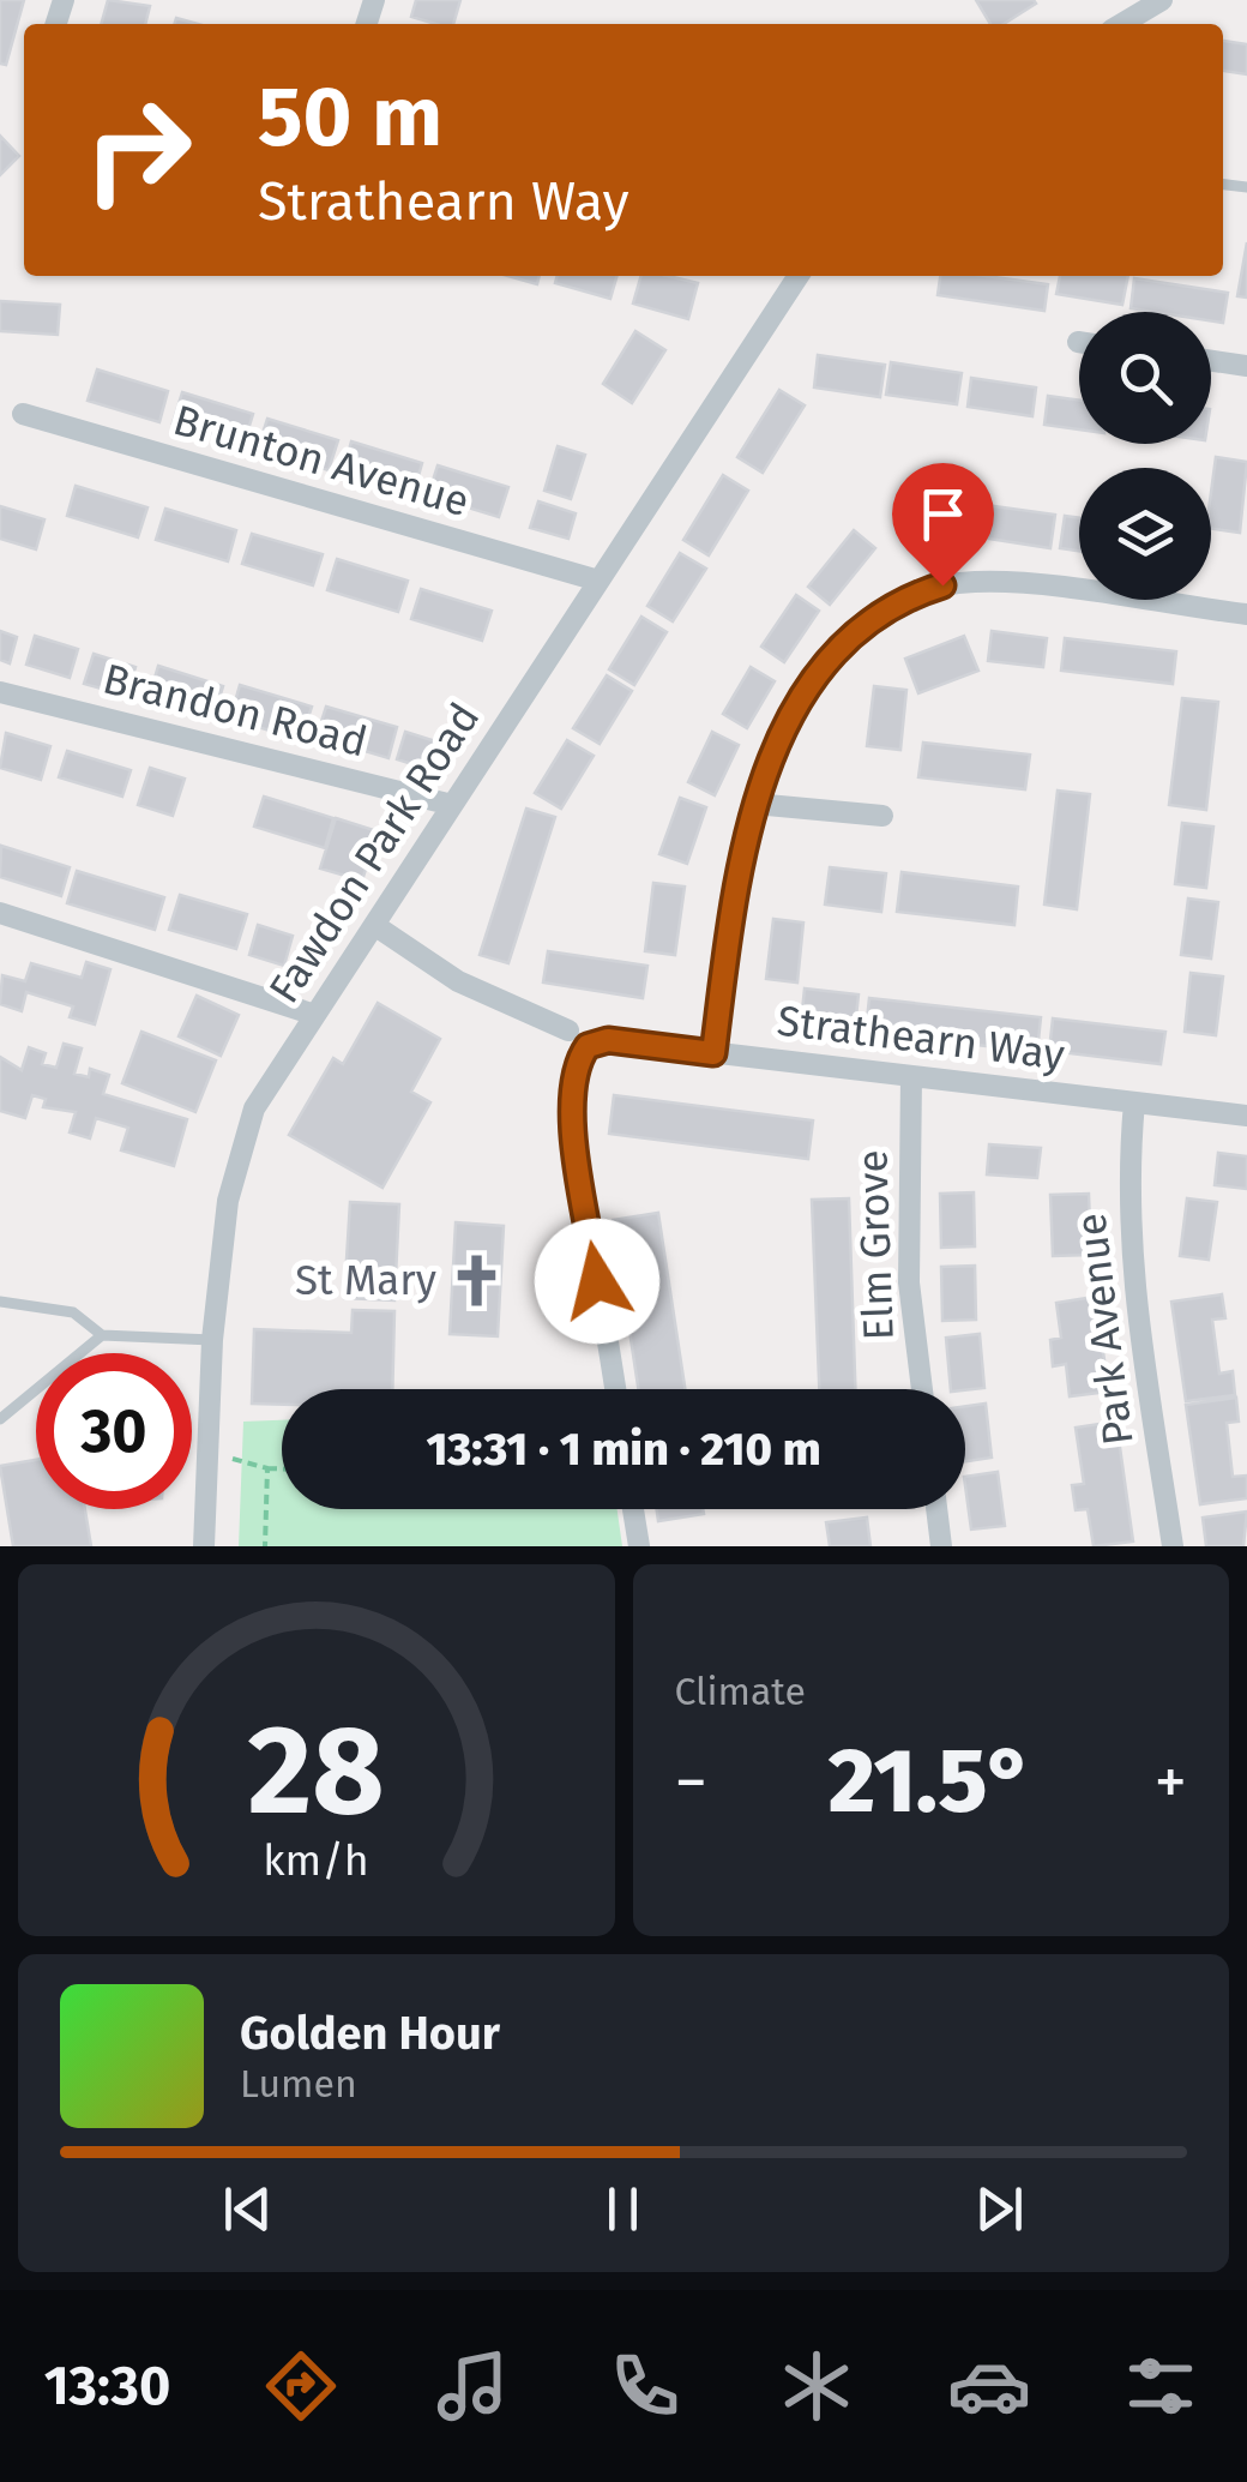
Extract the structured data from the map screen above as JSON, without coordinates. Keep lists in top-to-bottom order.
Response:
{
  "streets": {
    "street": [
      "Brunton Avenue",
      "Brandon Road",
      "Fawdon Park Road",
      "Strathearn Way",
      "Elm Grove",
      "Park Avenue"
    ]
  },
  "crossings": [
    ["Brunton Avenue", "Fawdon Park Road"],
    ["Brandon Road", "Fawdon Park Road"],
    ["Strathearn Way", "Elm Grove"],
    ["Strathearn Way", "Park Avenue"]
  ],
  "places": {
    "church": ["St Mary"]
  },
  "page": {
    "turn": ["50 m", "Strathearn Way"],
    "limit": "30",
    "trip": "13:31 · 1 min · 210 m",
    "tile": "Climate",
    "heat": ["−", "21.5°", "+"],
    "song": ["Golden Hour", "Lumen"],
    "tabs": "13:30",
    "gauge": ["28", "km/h"]
  }
}
